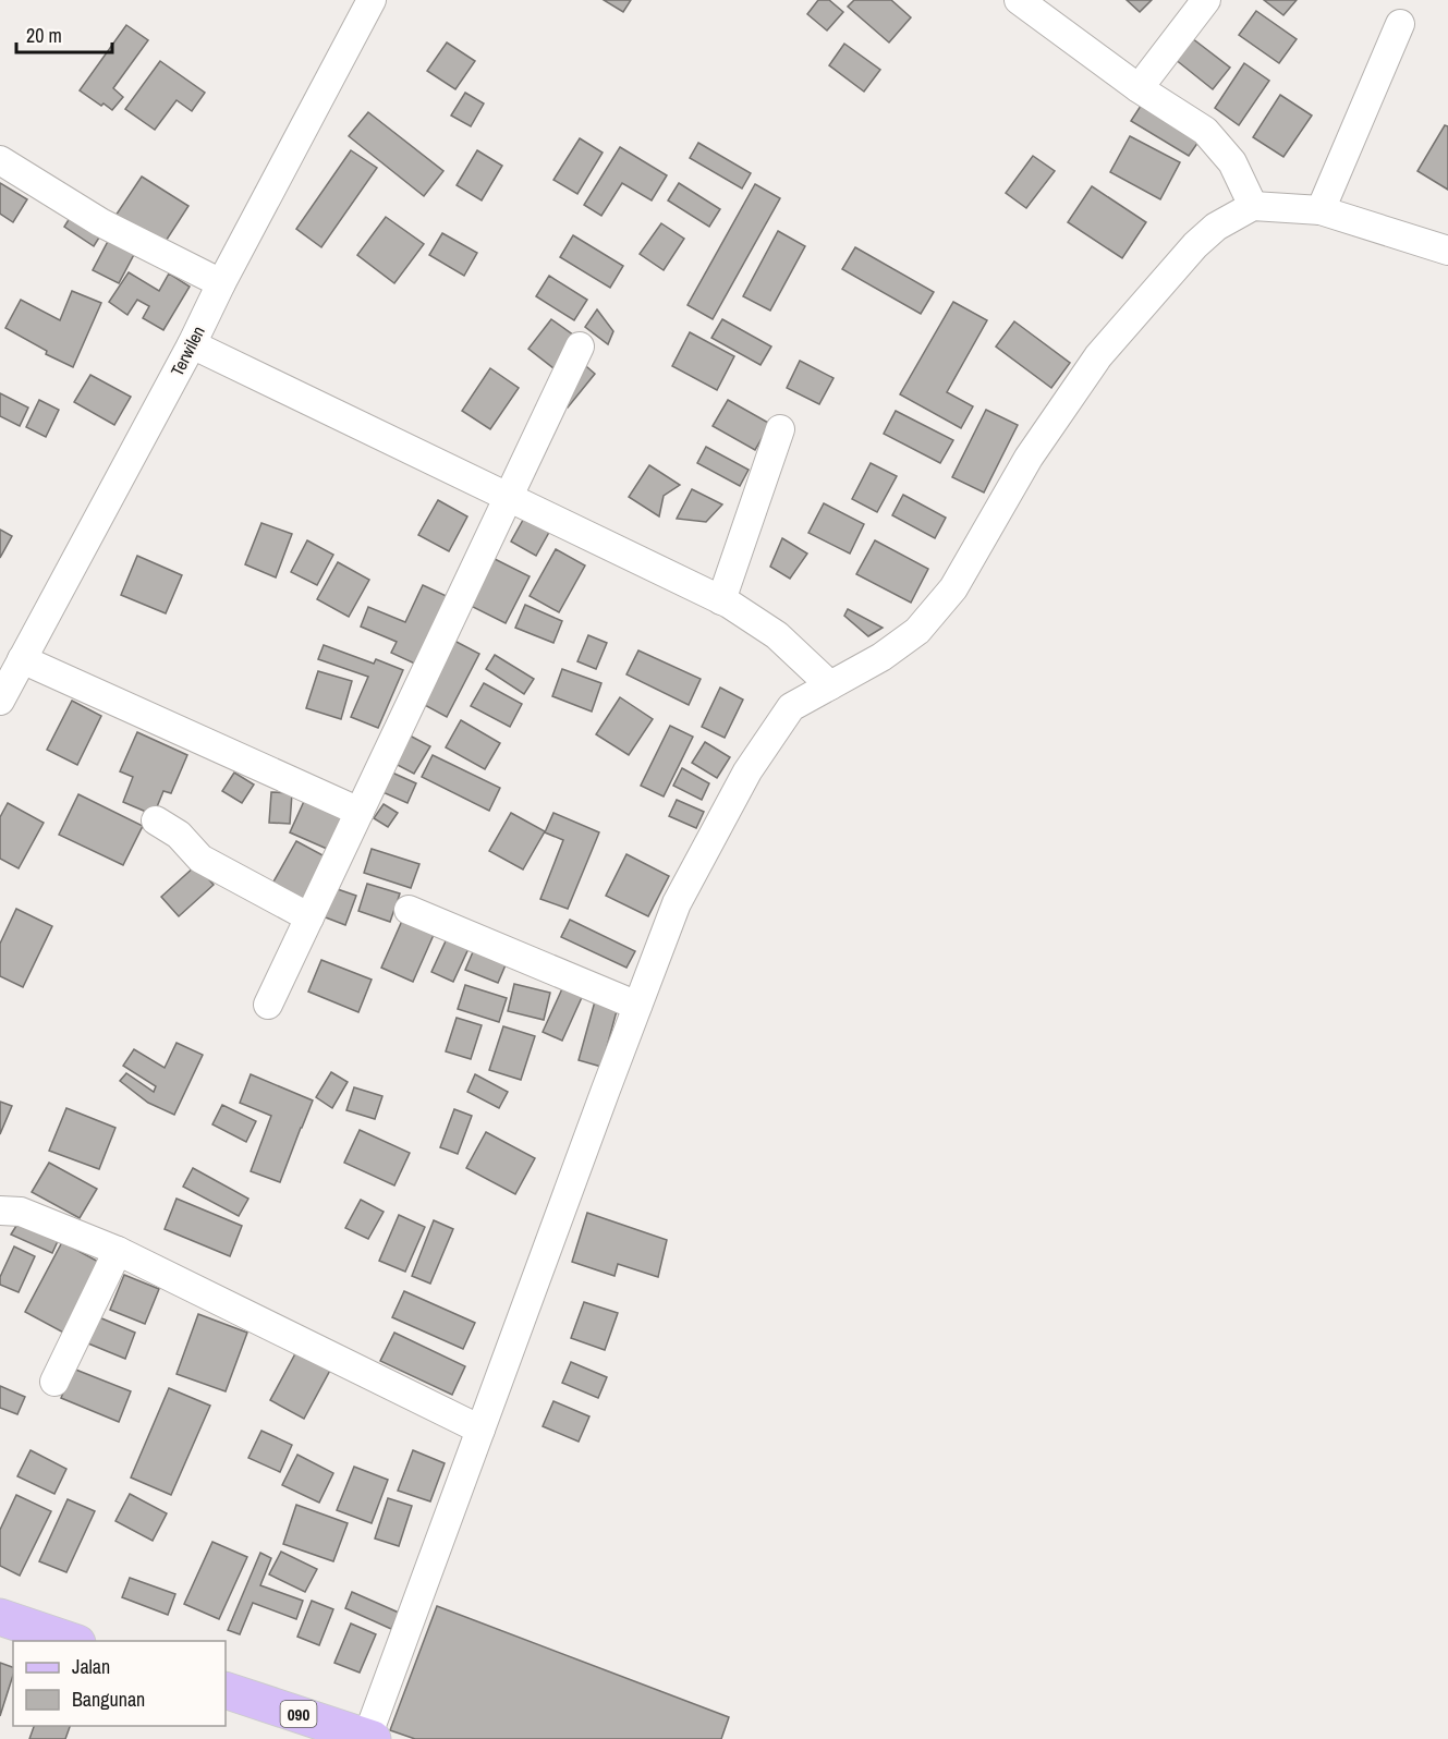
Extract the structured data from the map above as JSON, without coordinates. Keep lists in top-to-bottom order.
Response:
{
  "streets": {
    "main road": ["090"],
    "street": ["Terwilen"]
  },
  "legend": ["Jalan", "Bangunan"],
  "scale_bar": "20 m"
}
